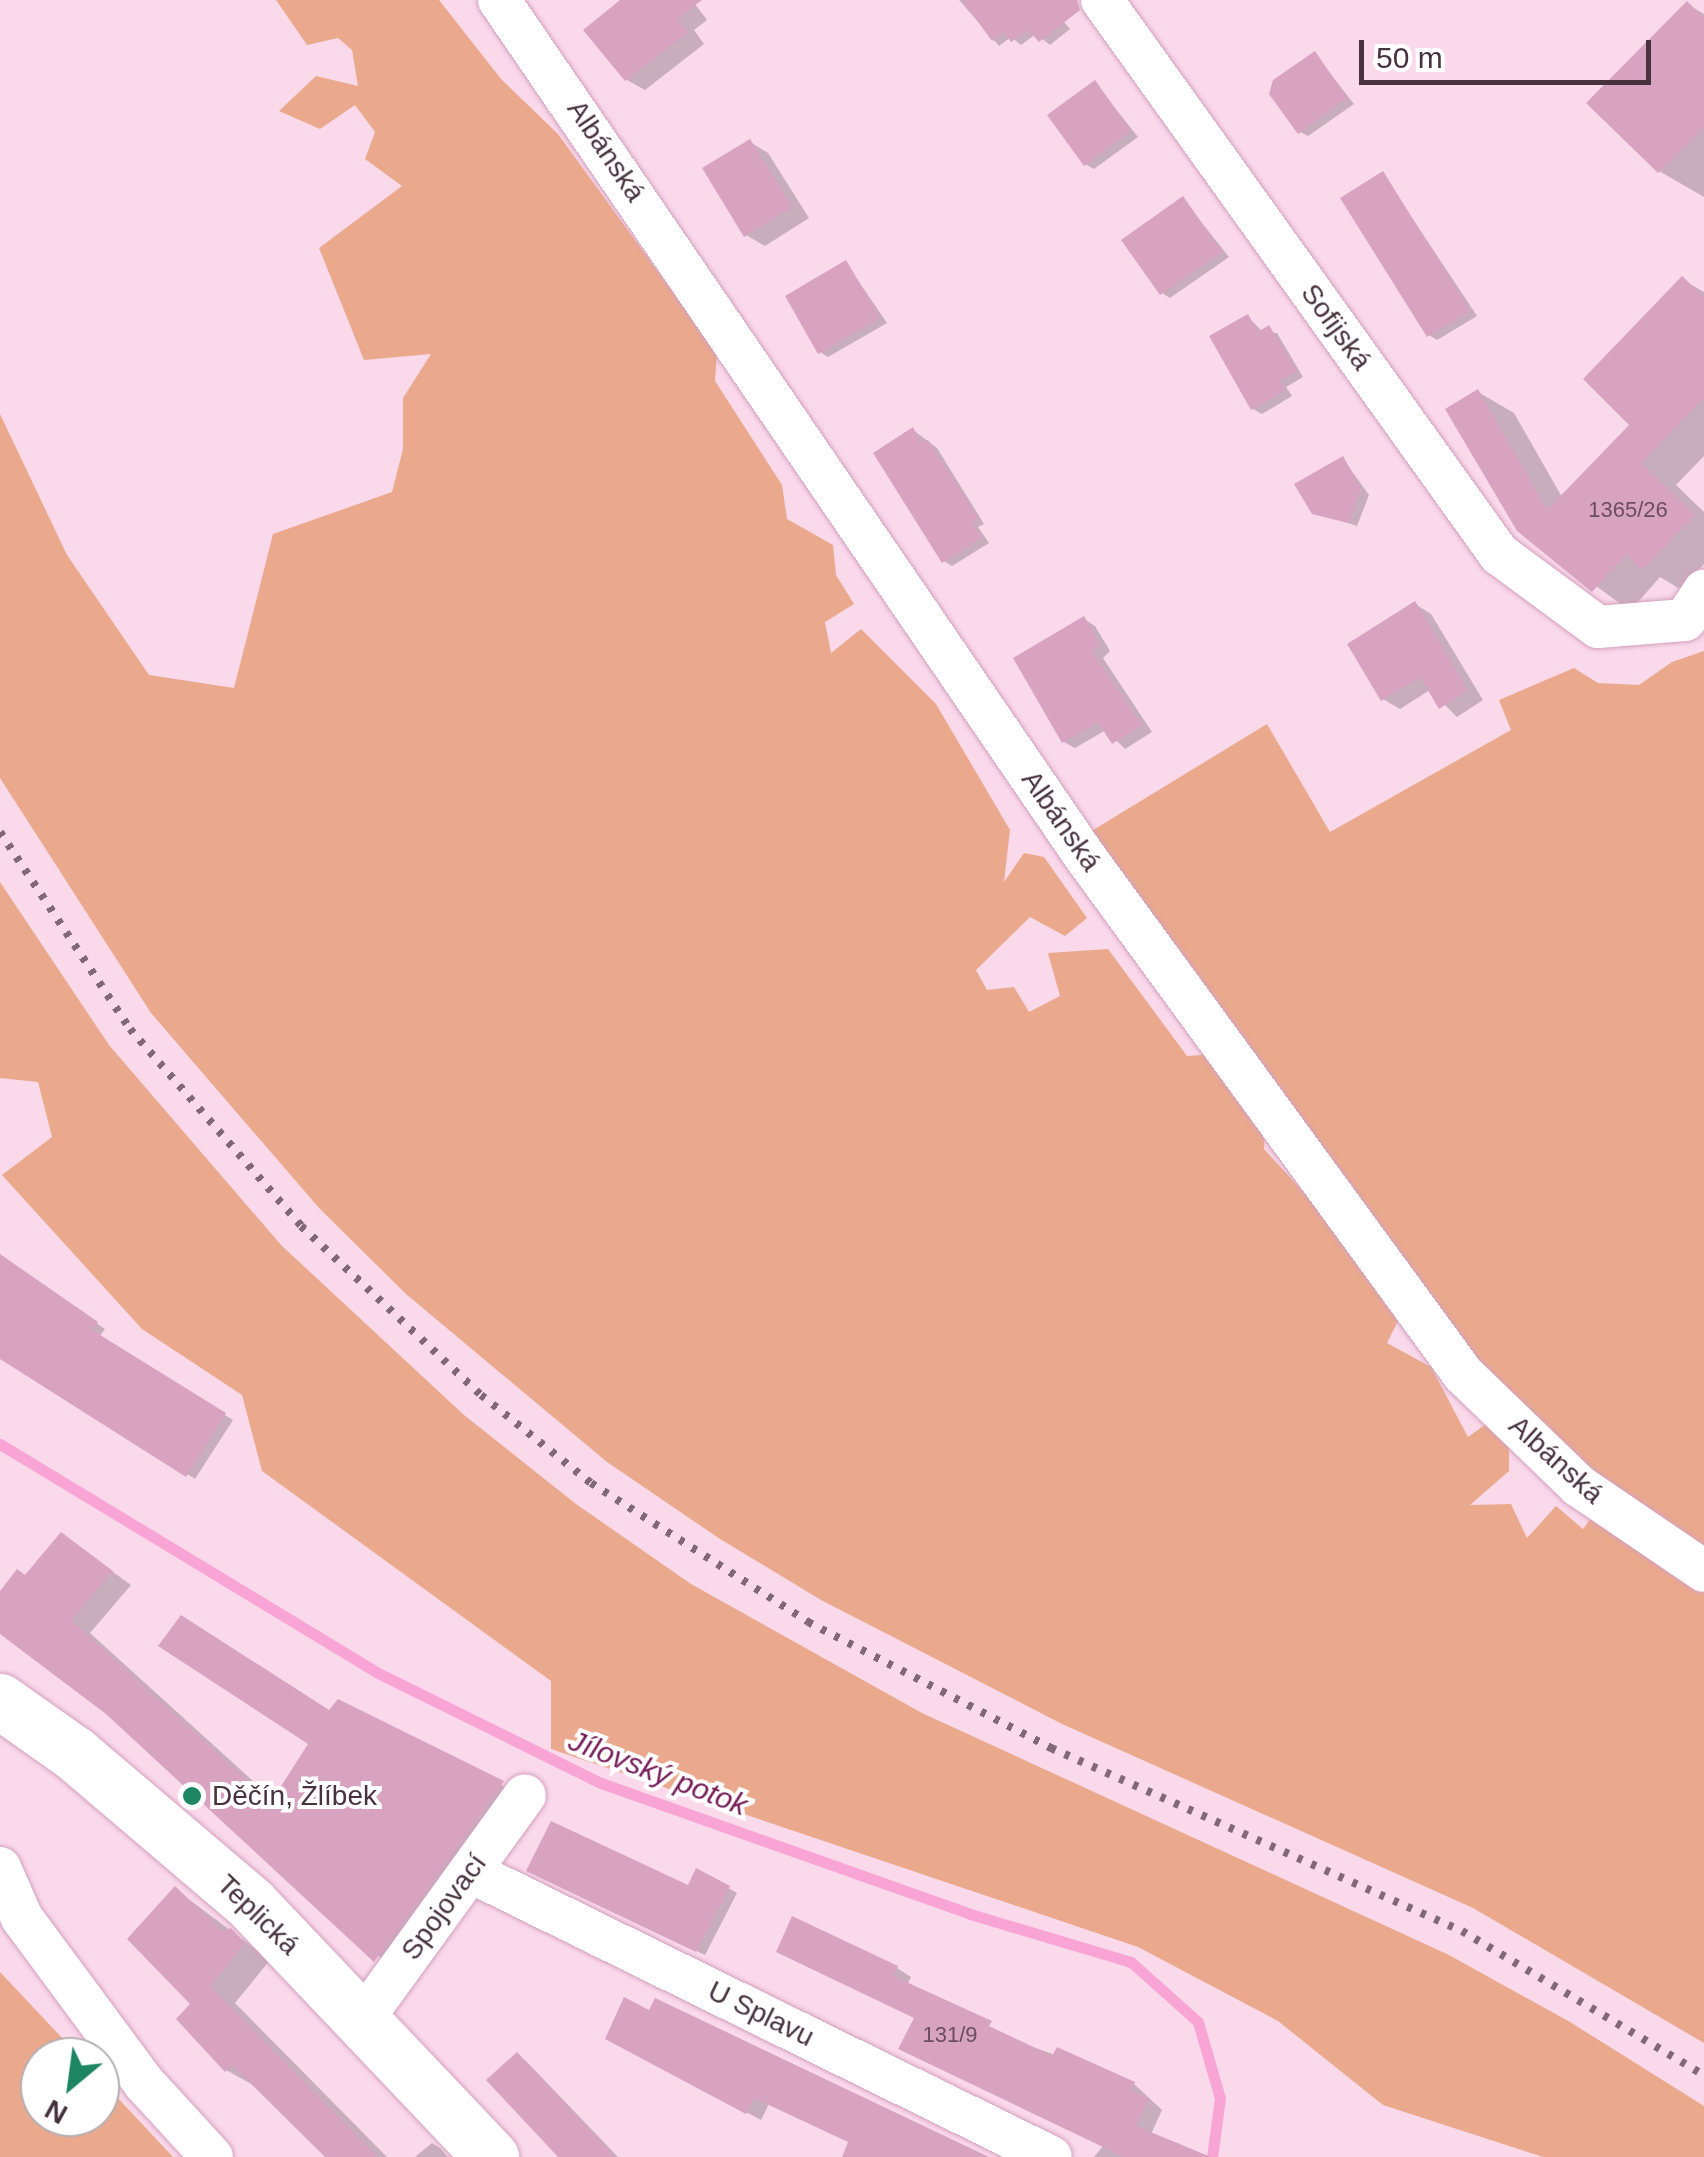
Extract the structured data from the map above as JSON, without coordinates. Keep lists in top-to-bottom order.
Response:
{
  "streets": {
    "main road": ["Teplická"],
    "street": [
      "Albánská",
      "Sofijská",
      "Spojovací",
      "U Splavu"
    ]
  },
  "crossings": [
    ["Spojovací", "Teplická"],
    ["Spojovací", "U Splavu"]
  ],
  "water": ["Jílovský potok"],
  "places": ["Děčín, Žlíbek"],
  "house_numbers": ["1365/26", "131/9"],
  "scale_bar": "50 m",
  "north": "bottom left"
}
